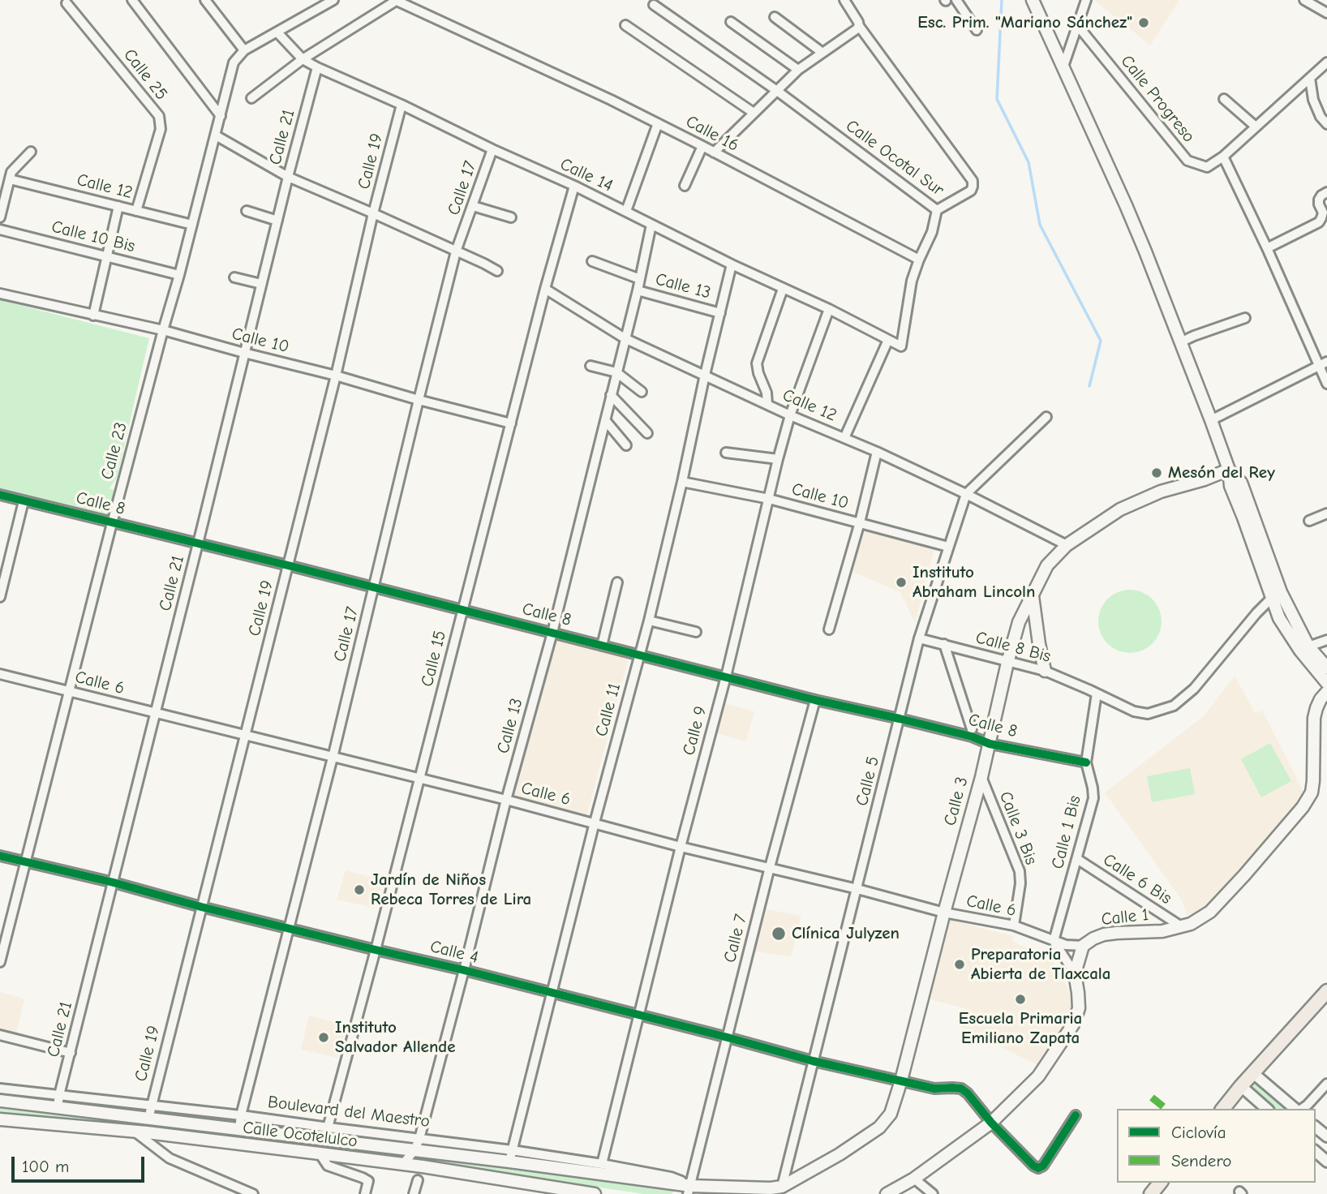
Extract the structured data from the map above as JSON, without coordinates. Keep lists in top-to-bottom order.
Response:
{
  "streets": {
    "main road": [
      "Calle 3",
      "Calle 1",
      "Boulevard del Maestro",
      "Calle Ocotelulco"
    ],
    "street": [
      "Calle 25",
      "Calle Progreso",
      "Calle 16",
      "Calle 21",
      "Calle Ocotal Sur",
      "Calle 19",
      "Calle 14",
      "Calle 12",
      "Calle 17",
      "Calle 10 Bis",
      "Calle 13",
      "Calle 10",
      "Calle 23",
      "Calle 8",
      "Calle 8 Bis",
      "Calle 15",
      "Calle 6",
      "Calle 11",
      "Calle 9",
      "Calle 5",
      "Calle 3 Bis",
      "Calle 1 Bis",
      "Calle 6 Bis",
      "Calle 7",
      "Calle 4"
    ]
  },
  "crossings": [
    ["Calle 25", "Calle 12"],
    ["Calle 21", "Calle 14"],
    ["Calle 21", "Calle 10"],
    ["Calle 21", "Calle 8"],
    ["Calle 21", "Calle 6"],
    ["Calle 21", "Calle 4"],
    ["Calle 21", "Boulevard del Maestro"],
    ["Calle 19", "Calle 14"],
    ["Calle 19", "Calle 10"],
    ["Calle 19", "Calle 8"],
    ["Calle 19", "Calle 6"],
    ["Calle 19", "Calle 4"],
    ["Calle 19", "Boulevard del Maestro"],
    ["Calle 14", "Calle 17"],
    ["Calle 14", "Calle 13"],
    ["Calle 14", "Calle 15"],
    ["Calle 14", "Calle 11"],
    ["Calle 14", "Calle 9"],
    ["Calle 12", "Calle 13"],
    ["Calle 12", "Calle 23"],
    ["Calle 12", "Calle 15"],
    ["Calle 12", "Calle 11"],
    ["Calle 12", "Calle 9"],
    ["Calle 12", "Calle 5"],
    ["Calle 12", "Calle 3"],
    ["Calle 17", "Calle 10"],
    ["Calle 17", "Calle 8"],
    ["Calle 17", "Calle 6"],
    ["Calle 17", "Calle 4"],
    ["Calle 17", "Boulevard del Maestro"],
    ["Calle 10 Bis", "Calle 23"],
    ["Calle 13", "Calle 8"],
    ["Calle 13", "Calle 6"],
    ["Calle 13", "Calle 11"],
    ["Calle 13", "Calle 4"],
    ["Calle 13", "Boulevard del Maestro"],
    ["Calle 13", "Calle Ocotelulco"],
    ["Calle 10", "Calle 23"],
    ["Calle 10", "Calle 15"],
    ["Calle 10", "Calle 11"],
    ["Calle 10", "Calle 9"],
    ["Calle 10", "Calle 5"],
    ["Calle 23", "Calle 8"],
    ["Calle 23", "Calle 6"],
    ["Calle 23", "Calle 4"],
    ["Calle 8", "Calle 15"],
    ["Calle 8", "Calle 11"],
    ["Calle 8", "Calle 9"],
    ["Calle 8", "Calle 5"],
    ["Calle 8", "Calle 3"],
    ["Calle 8", "Calle 1 Bis"],
    ["Calle 8", "Calle 7"],
    ["Calle 8 Bis", "Calle 5"],
    ["Calle 8 Bis", "Calle 3"],
    ["Calle 8 Bis", "Calle 1 Bis"],
    ["Calle 15", "Calle 6"],
    ["Calle 15", "Calle 4"],
    ["Calle 15", "Boulevard del Maestro"],
    ["Calle 6", "Calle 11"],
    ["Calle 6", "Calle 9"],
    ["Calle 6", "Calle 5"],
    ["Calle 6", "Calle 3"],
    ["Calle 6", "Calle 3 Bis"],
    ["Calle 6", "Calle 1 Bis"],
    ["Calle 6", "Calle 1"],
    ["Calle 6", "Calle 7"],
    ["Calle 11", "Calle 4"],
    ["Calle 11", "Boulevard del Maestro"],
    ["Calle 9", "Calle 4"],
    ["Calle 9", "Boulevard del Maestro"],
    ["Calle 5", "Calle 3"],
    ["Calle 5", "Calle 4"],
    ["Calle 5", "Boulevard del Maestro"],
    ["Calle 3", "Calle 3 Bis"],
    ["Calle 3", "Calle 4"],
    ["Calle 3", "Boulevard del Maestro"],
    ["Calle 1 Bis", "Calle 6 Bis"],
    ["Calle 6 Bis", "Calle 1"],
    ["Calle 1", "Calle 4"],
    ["Calle 7", "Calle 4"],
    ["Calle 7", "Boulevard del Maestro"]
  ],
  "places": [
    "Esc. Prim. \"Mariano Sánchez\"",
    "Mesón del Rey",
    "Instituto Abraham Lincoln",
    "Jardín de Niños Rebeca Torres de Lira",
    "Clínica Julyzen",
    "Preparatoria Abierta de Tlaxcala",
    "Escuela Primaria Emiliano Zapata",
    "Instituto Salvador Allende"
  ],
  "legend": ["Ciclovía", "Sendero"],
  "scale_bar": "100 m"
}
